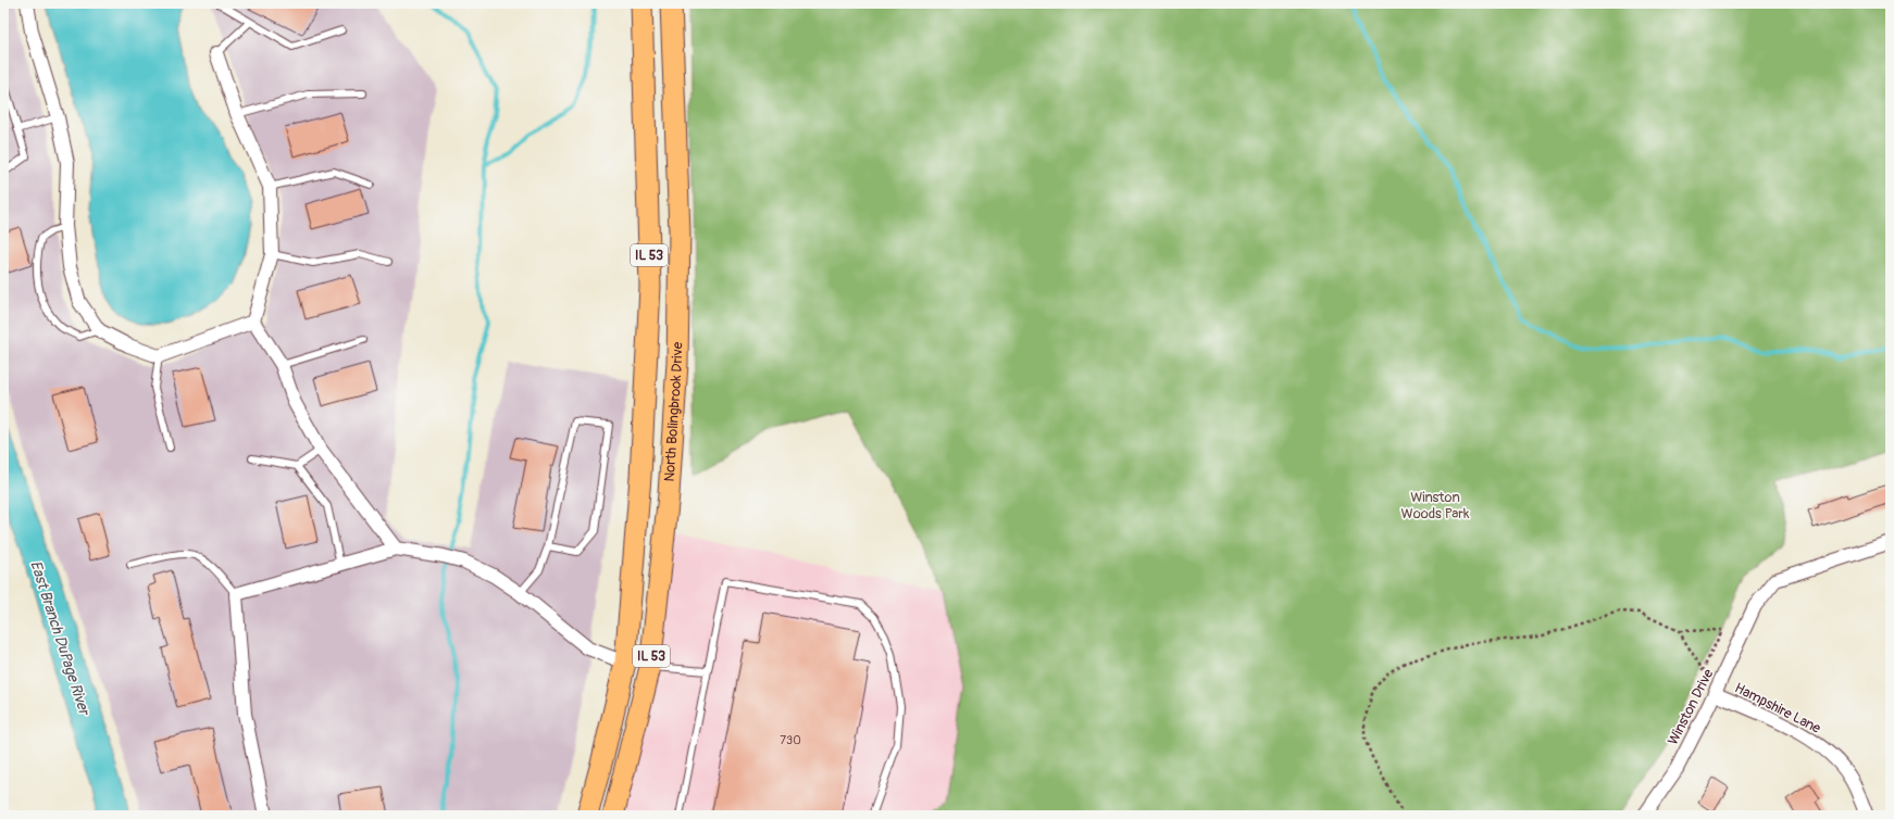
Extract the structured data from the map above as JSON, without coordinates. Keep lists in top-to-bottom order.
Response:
{
  "streets": {
    "main road": ["IL 53", "North Bolingbrook Drive"],
    "street": ["Winston Drive", "Hampshire Lane"]
  },
  "crossings": [
    ["Winston Drive", "Hampshire Lane"]
  ],
  "water": ["East Branch DuPage River"],
  "parks": ["Winston Woods Park"],
  "house_numbers": ["730"]
}
